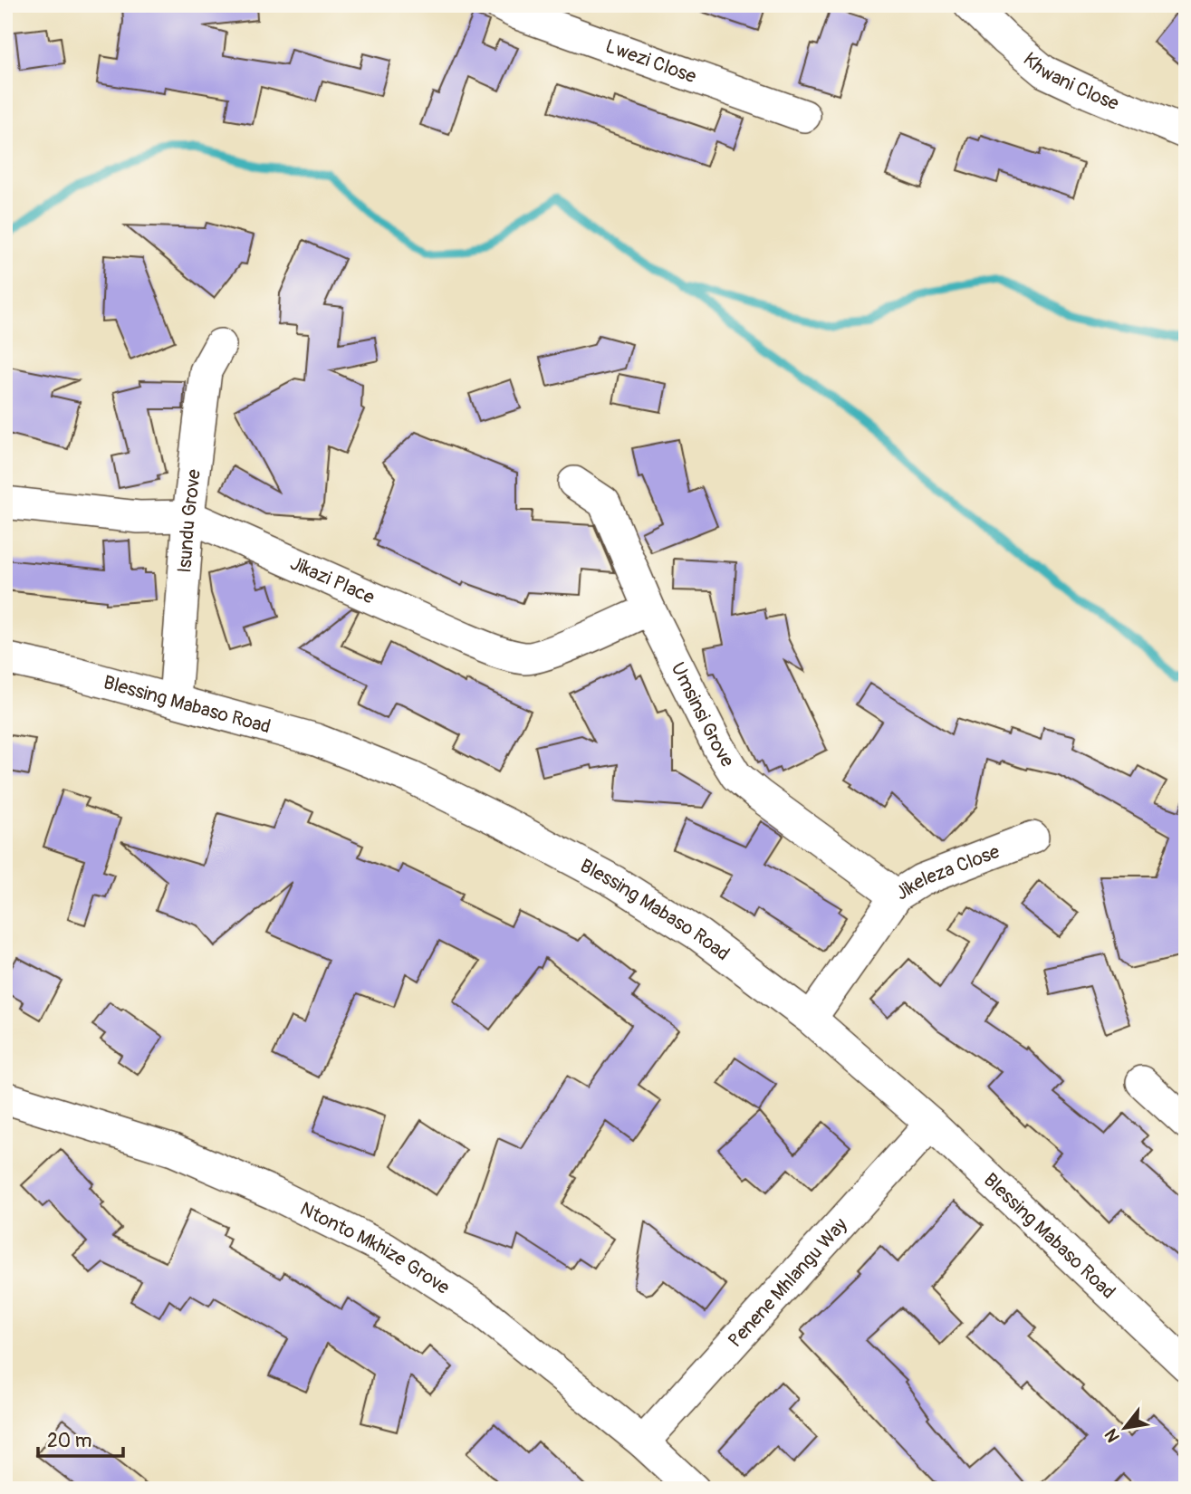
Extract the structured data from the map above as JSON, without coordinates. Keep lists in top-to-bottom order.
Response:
{
  "streets": {
    "street": [
      "Lwezi Close",
      "Khwani Close",
      "Isundu Grove",
      "Jikazi Place",
      "Blessing Mabaso Road",
      "Umsinsi Grove",
      "Jikeleza Close",
      "Ntonto Mkhize Grove",
      "Penene Mhlangu Way"
    ]
  },
  "crossings": [
    ["Isundu Grove", "Jikazi Place"],
    ["Isundu Grove", "Blessing Mabaso Road"],
    ["Jikazi Place", "Umsinsi Grove"],
    ["Blessing Mabaso Road", "Jikeleza Close"],
    ["Blessing Mabaso Road", "Penene Mhlangu Way"],
    ["Umsinsi Grove", "Jikeleza Close"],
    ["Ntonto Mkhize Grove", "Penene Mhlangu Way"]
  ],
  "scale_bar": "20 m",
  "north": "bottom left"
}
